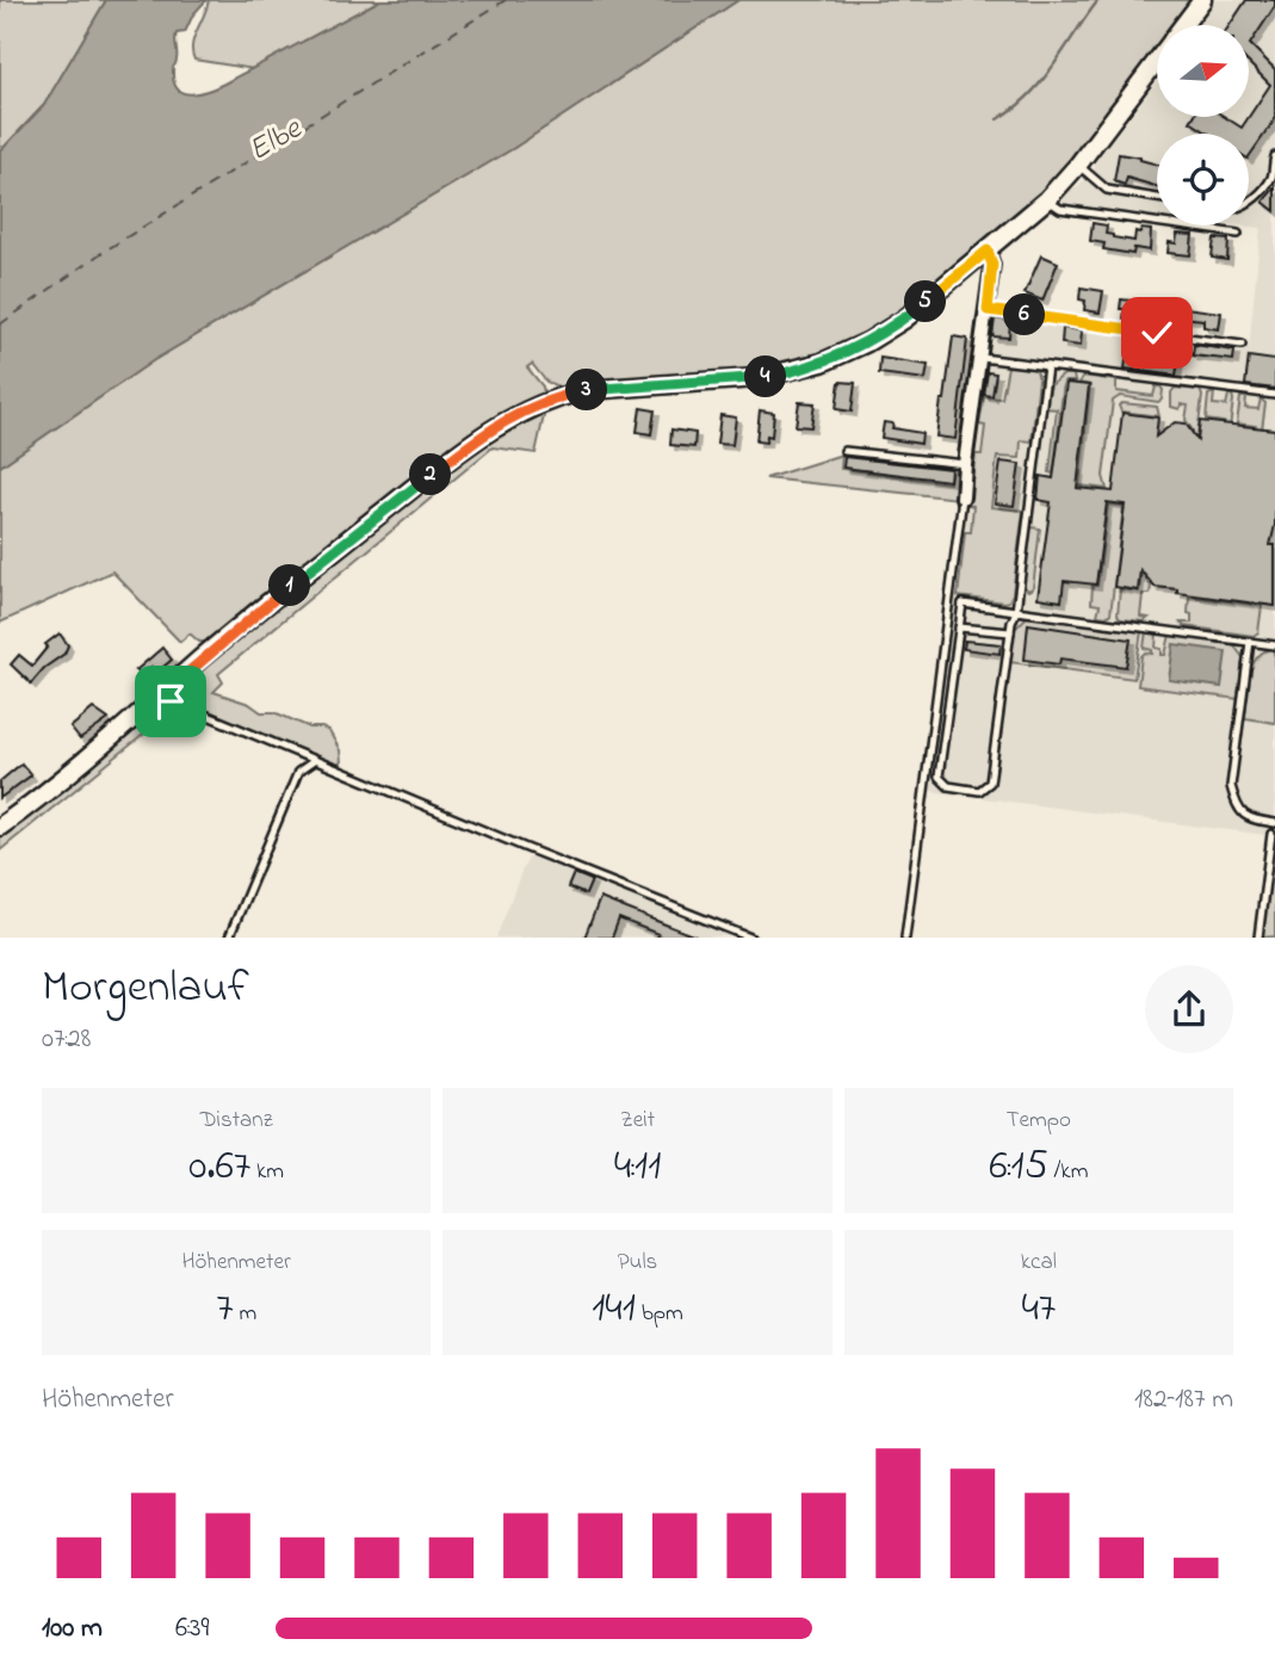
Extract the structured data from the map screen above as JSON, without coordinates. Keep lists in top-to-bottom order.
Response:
{
  "water": ["Elbe"],
  "north": "right",
  "page": {
    "pins": [
      "5",
      "6",
      "4",
      "3",
      "2",
      "1"
    ],
    "heading": ["Morgenlauf", "07:28"],
    "stats": [
      ["Distanz", "0.67 km"],
      ["Zeit", "4:11"],
      ["Tempo", "6:15 /km"],
      ["Höhenmeter", "7 m"],
      ["Puls", "141 bpm"],
      ["kcal", "47"]
    ],
    "chart": ["Höhenmeter", "182–187 m"],
    "list": [
      {
        "name": "100 m",
        "note": "6:39"
      }
    ]
  }
}
